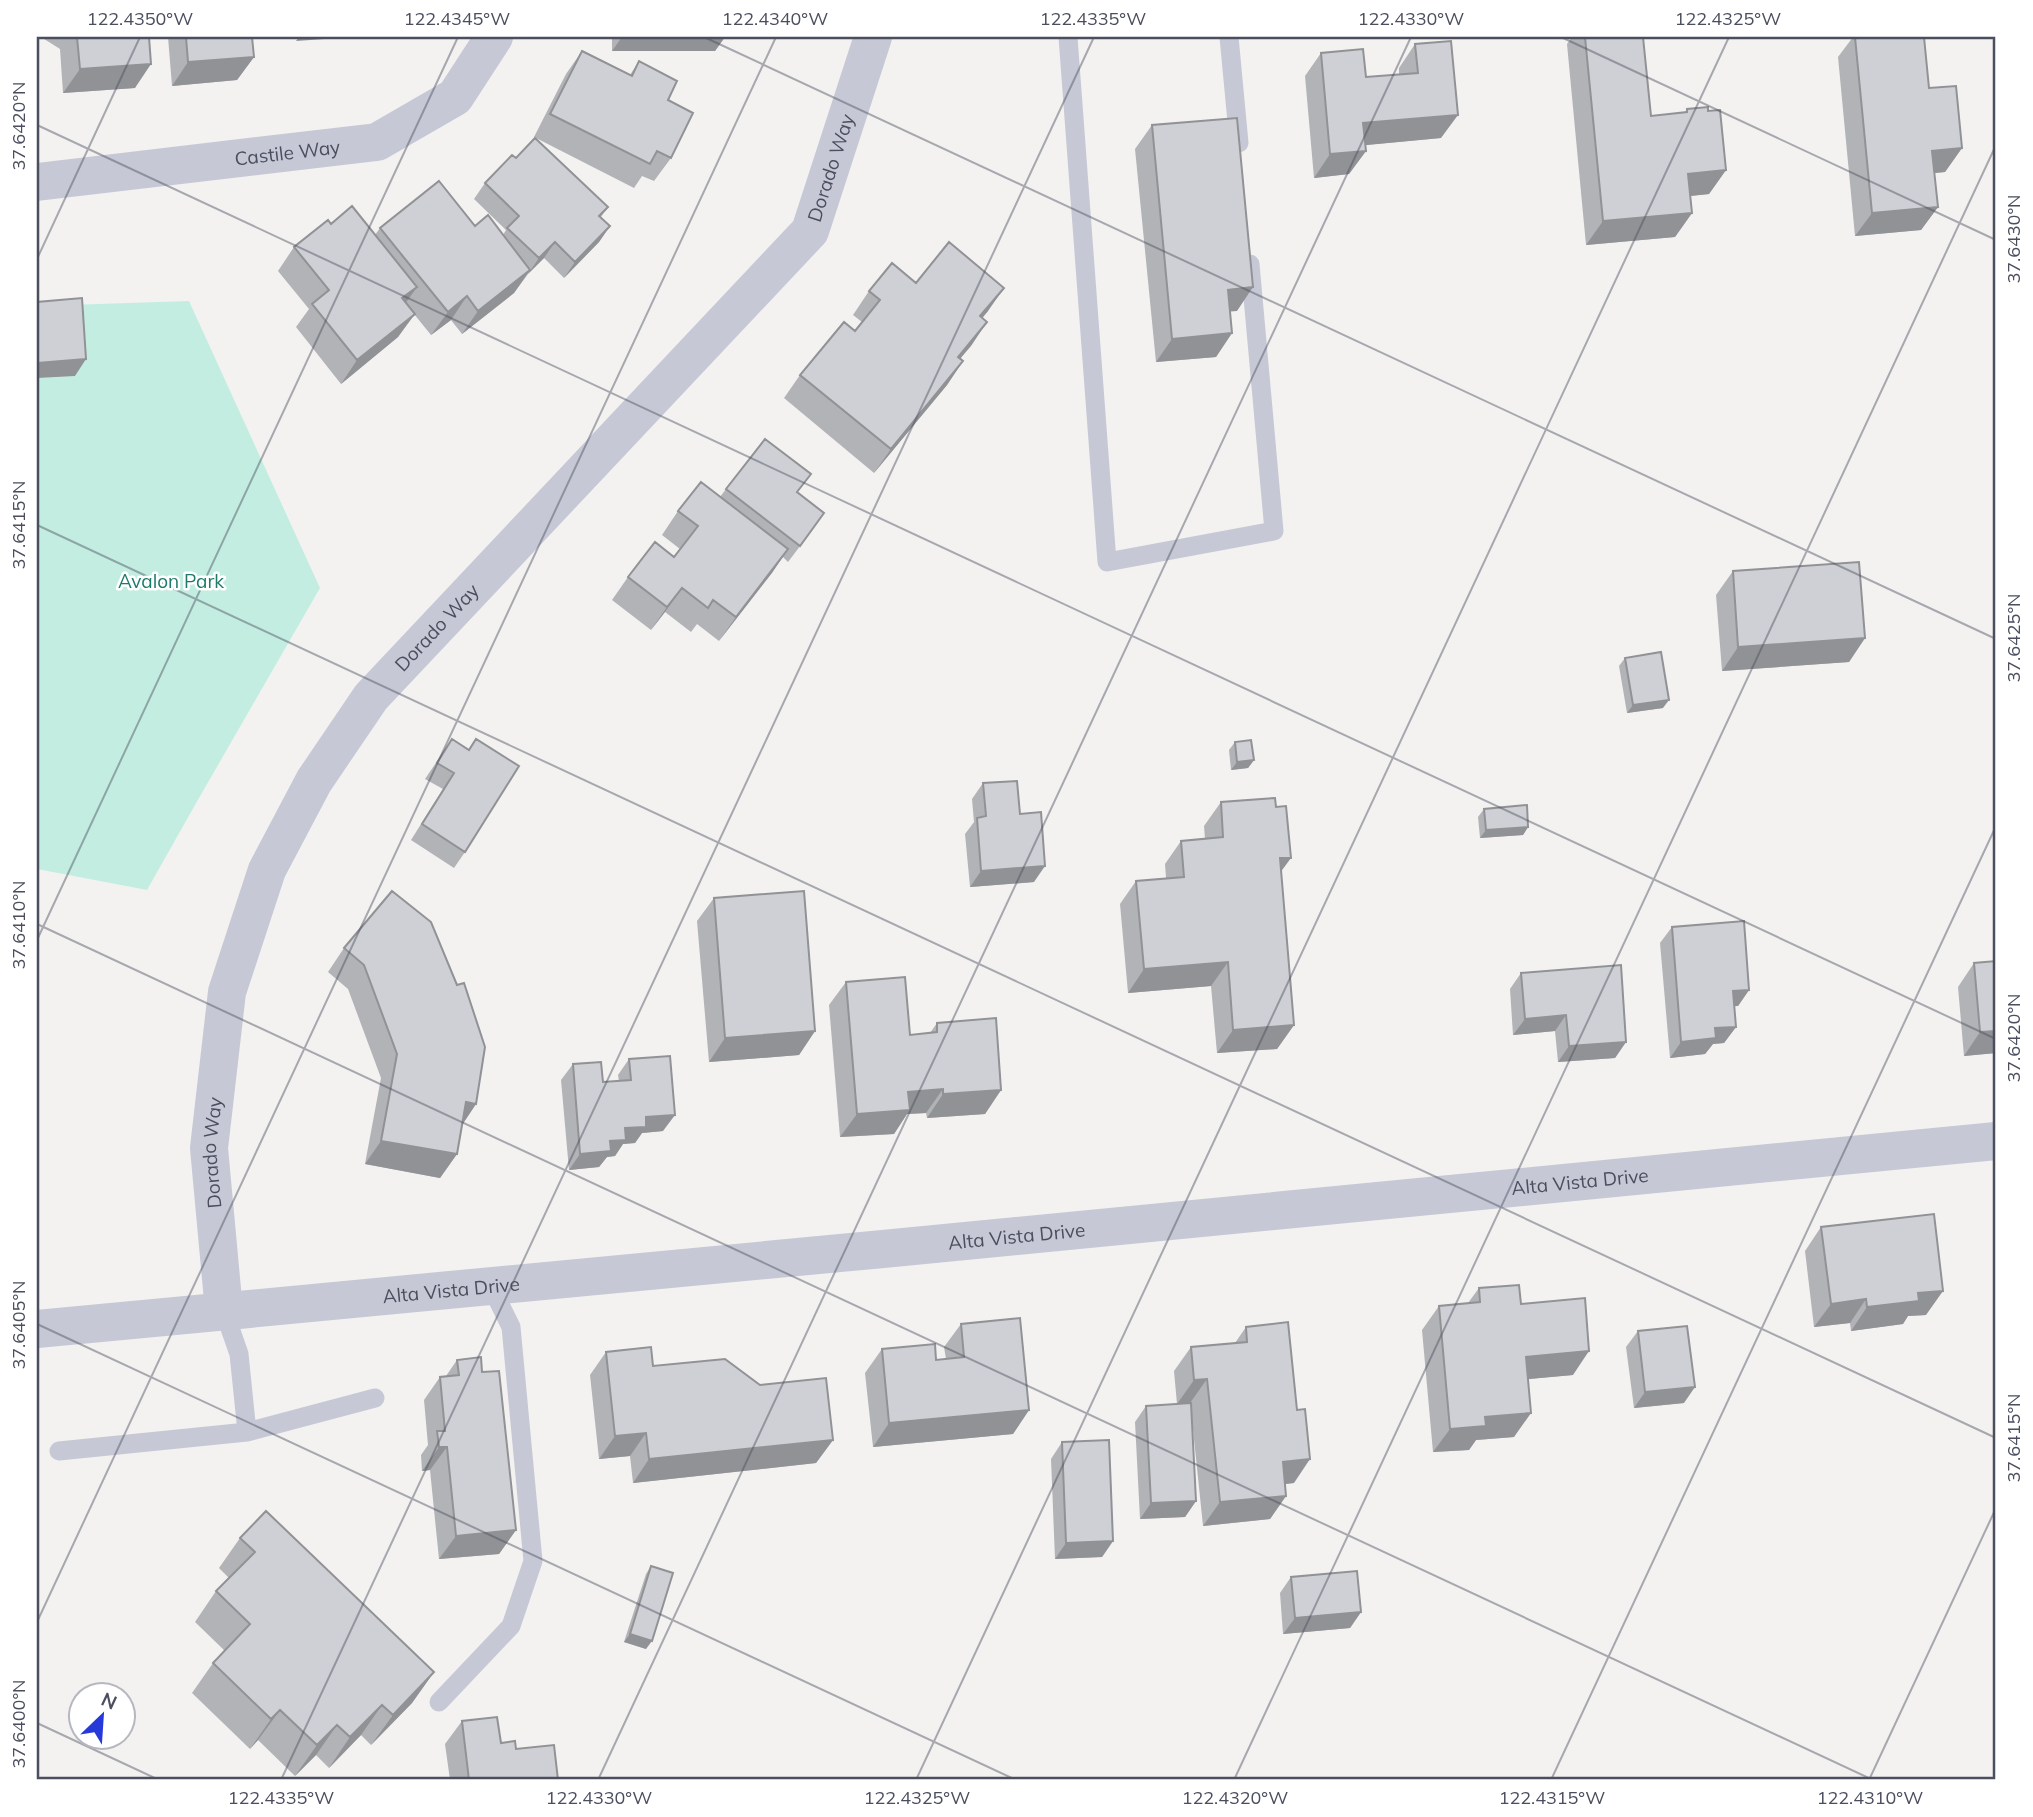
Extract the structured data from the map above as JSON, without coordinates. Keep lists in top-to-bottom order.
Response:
{
  "streets": {
    "street": ["Castile Way", "Dorado Way", "Alta Vista Drive"]
  },
  "crossings": [
    ["Dorado Way", "Alta Vista Drive"]
  ],
  "parks": ["Avalon Park"],
  "north": "top right",
  "coordinates": [
    "122.4350°W",
    "122.4345°W",
    "122.4340°W",
    "122.4335°W",
    "122.4330°W",
    "122.4325°W",
    "37.6420°N",
    "37.6430°N",
    "37.6415°N",
    "37.6425°N",
    "37.6410°N",
    "37.6405°N",
    "37.6400°N",
    "122.4320°W",
    "122.4315°W",
    "122.4310°W"
  ]
}
